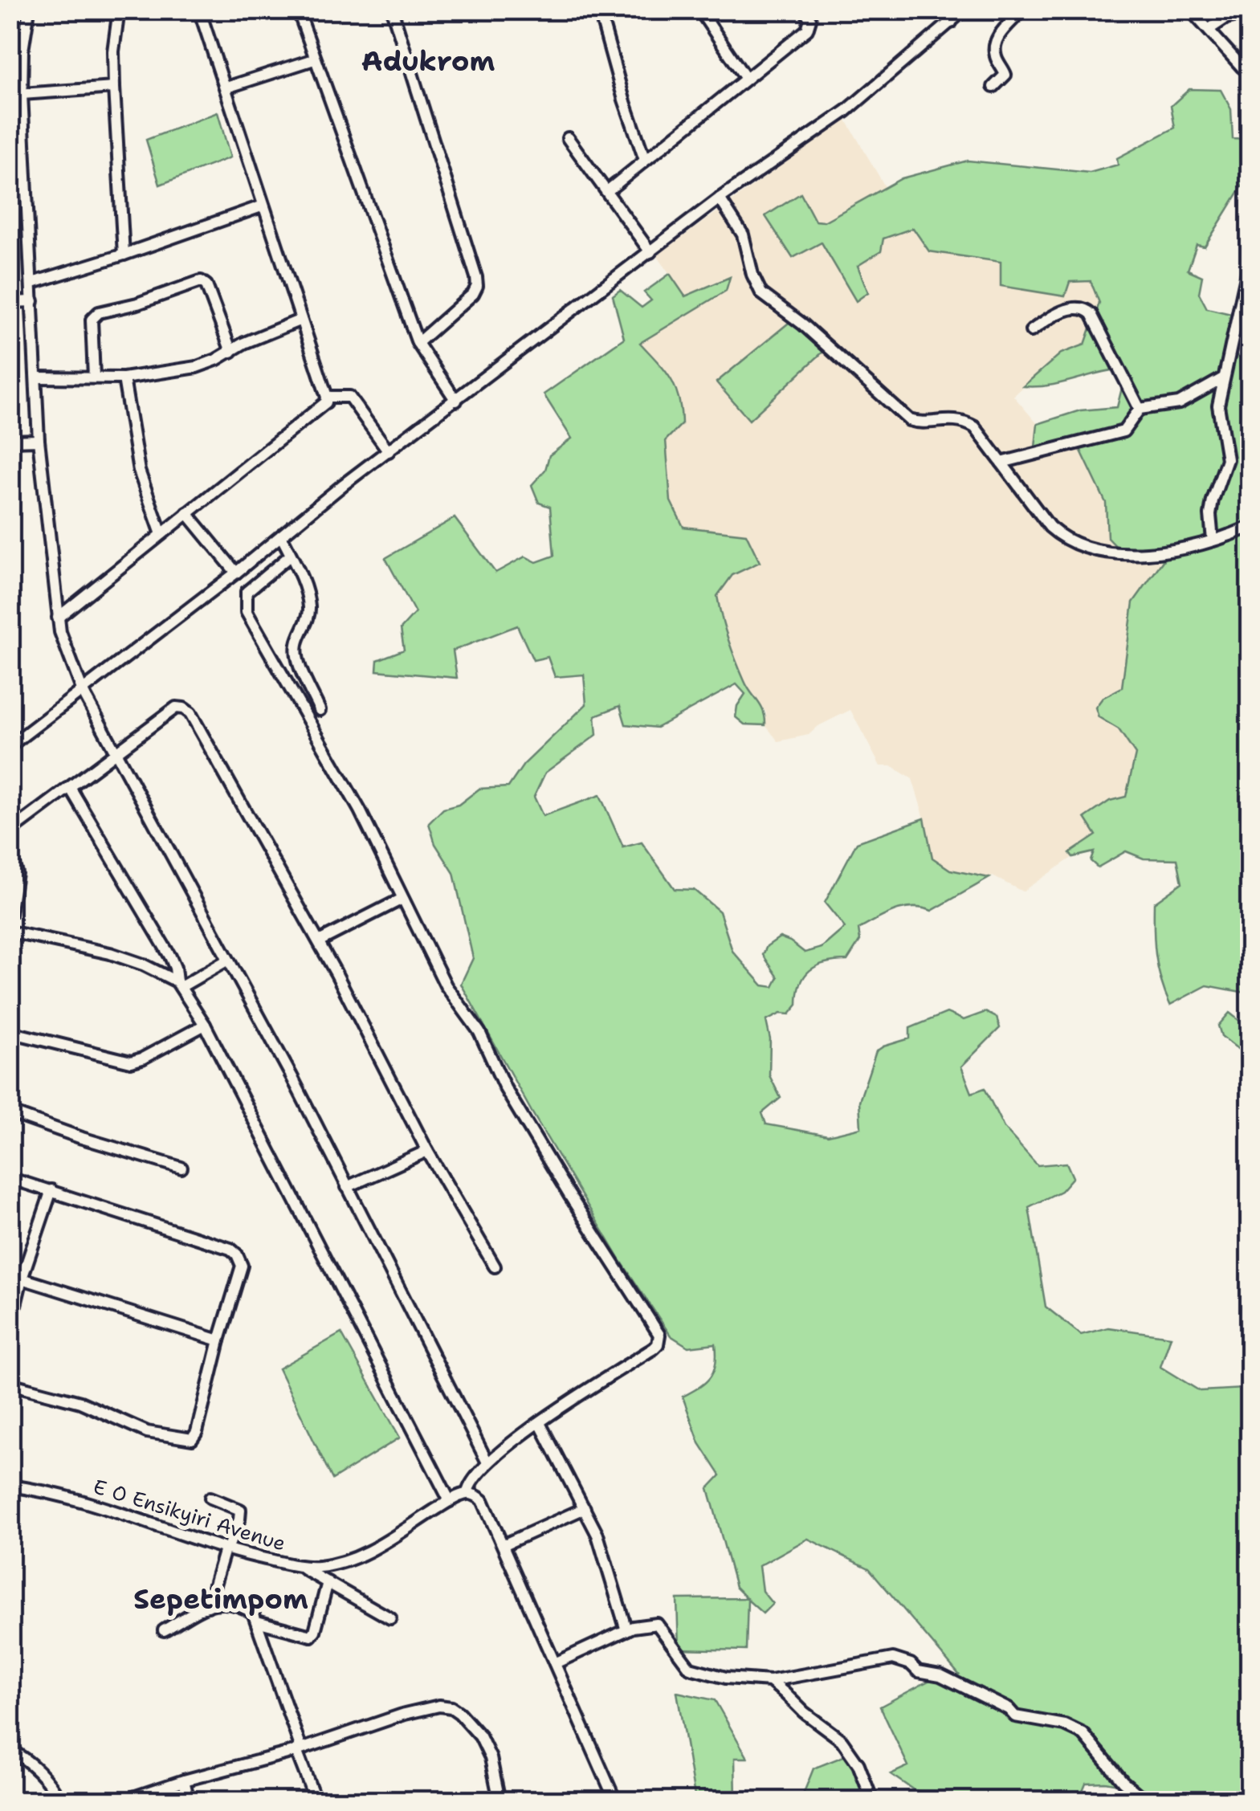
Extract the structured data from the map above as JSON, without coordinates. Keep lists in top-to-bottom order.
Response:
{
  "streets": {
    "street": ["E O Ensikyiri Avenue"]
  },
  "districts": ["Adukrom", "Sepetimpom"]
}
